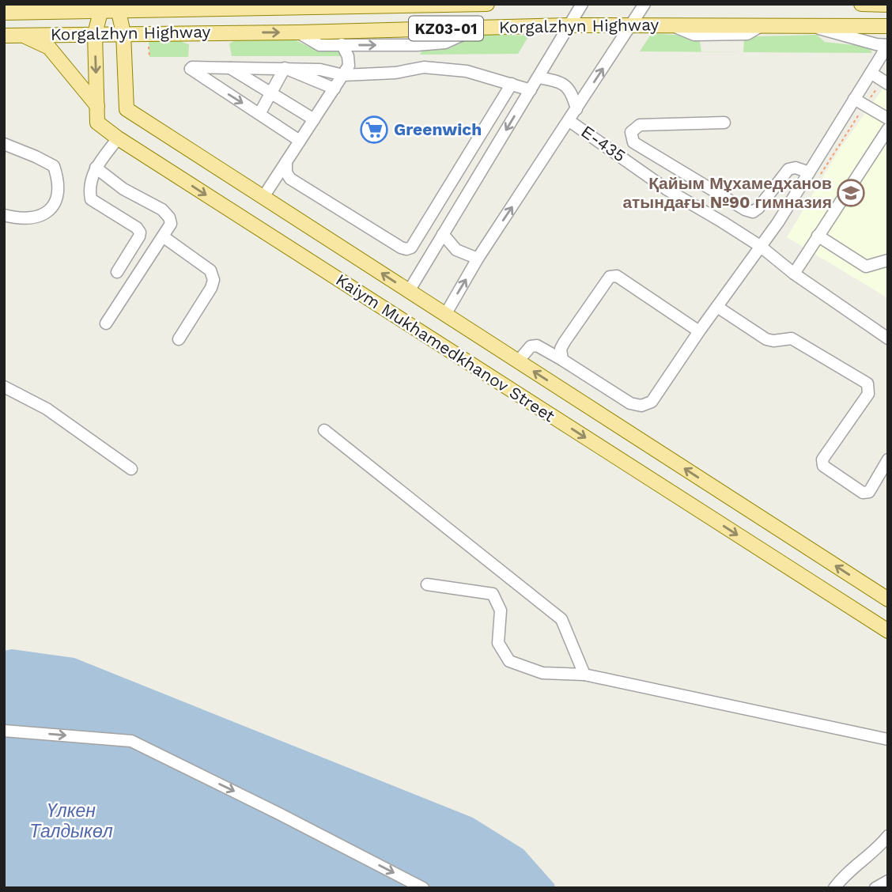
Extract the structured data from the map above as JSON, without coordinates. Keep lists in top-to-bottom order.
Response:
{
  "streets": {
    "main road": ["Korgalzhyn Highway", "KZ03-01", "Kaiym Mukhamedkhanov Street"],
    "street": ["Е-435"]
  },
  "crossings": [
    ["Korgalzhyn Highway", "Е-435"],
    ["Korgalzhyn Highway", "Kaiym Mukhamedkhanov Street"]
  ],
  "water": ["Үлкен Талдыкөл"],
  "places": {
    "supermarket": ["Greenwich"],
    "school or university": ["Қайым Мұхамедханов атындағы №90 гимназия"]
  }
}
